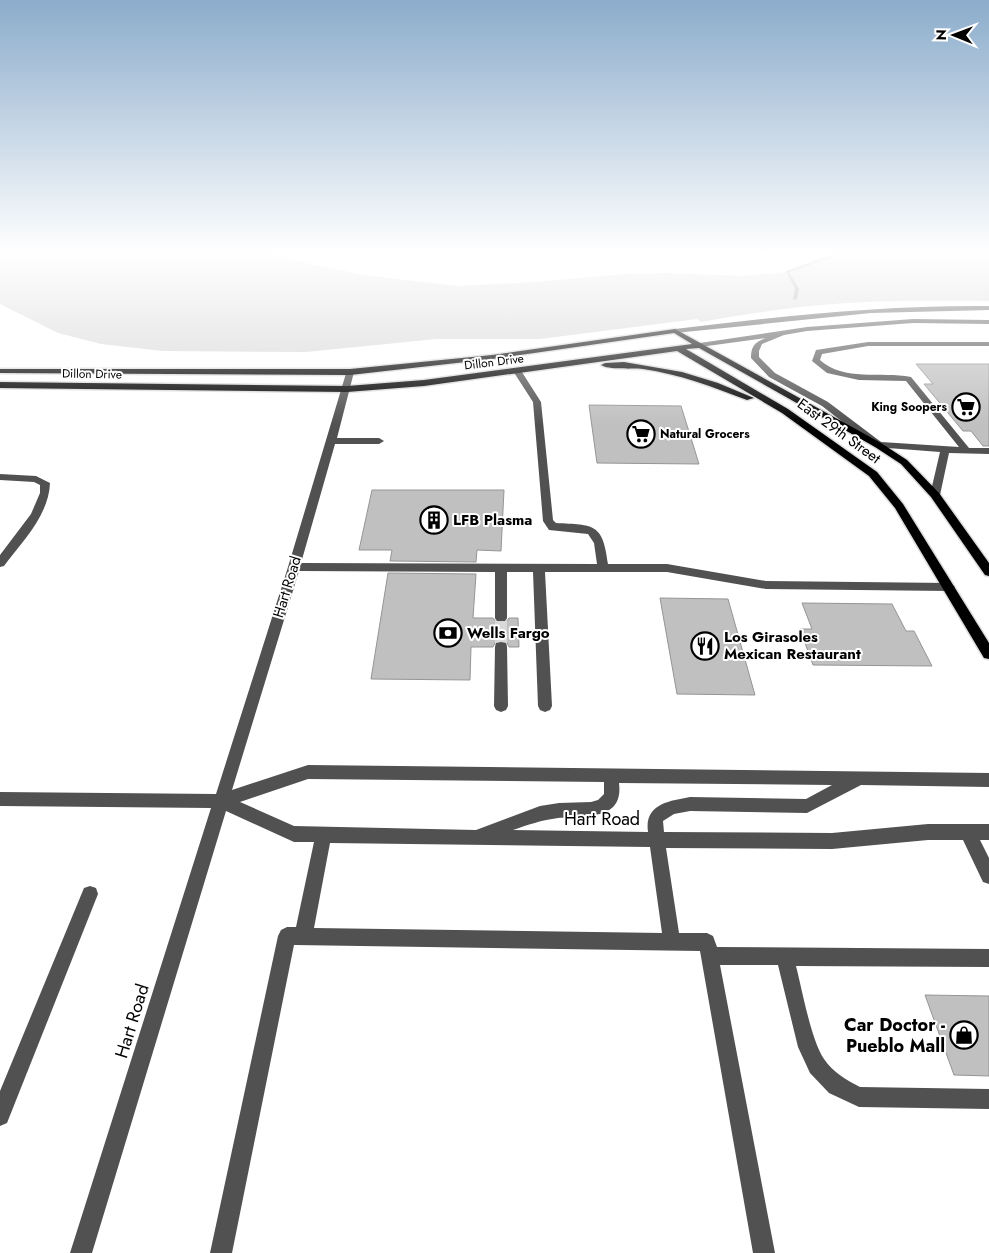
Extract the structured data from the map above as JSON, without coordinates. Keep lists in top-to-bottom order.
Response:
{
  "streets": {
    "main road": ["Dillon Drive", "East 29th Street"],
    "street": ["Hart Road"]
  },
  "crossings": [
    ["Dillon Drive", "East 29th Street"],
    ["Dillon Drive", "Hart Road"]
  ],
  "places": {
    "supermarket": ["King Soopers", "Natural Grocers"],
    "building": ["LFB Plasma"],
    "bank": ["Wells Fargo"],
    "restaurant": ["Los Girasoles Mexican Restaurant"],
    "shop": ["Car Doctor - Pueblo Mall"]
  },
  "north": "left"
}
